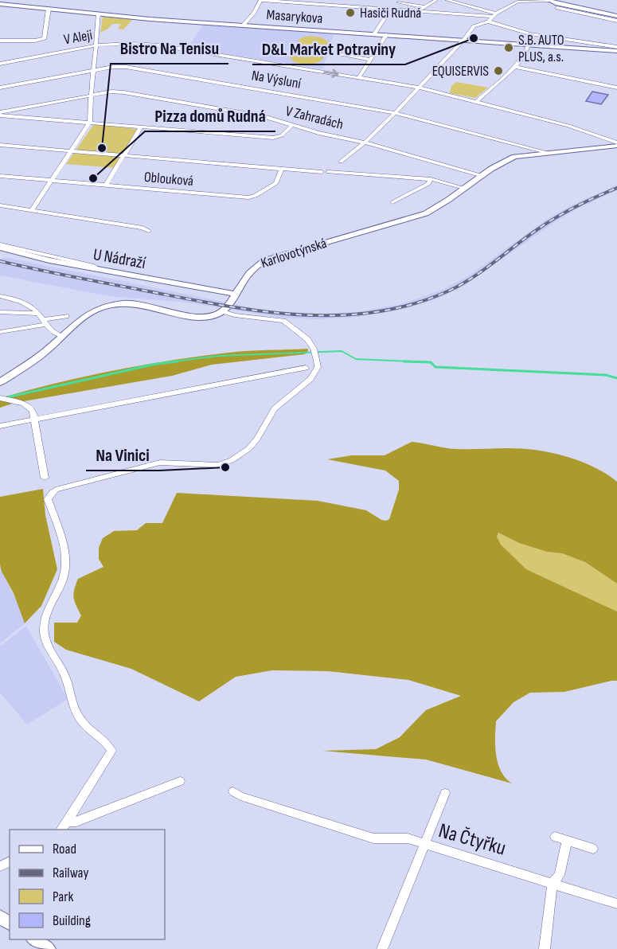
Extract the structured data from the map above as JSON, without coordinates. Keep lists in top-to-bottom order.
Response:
{
  "streets": {
    "street": [
      "Masarykova",
      "V Aleji",
      "Na Výsluní",
      "V Zahradách",
      "Oblouková",
      "Karlovotýnská",
      "U Nádraží",
      "Na Čtyřku"
    ]
  },
  "crossings": [
    ["V Aleji", "Karlovotýnská"],
    ["Na Výsluní", "Karlovotýnská"],
    ["V Zahradách", "Karlovotýnská"],
    ["Karlovotýnská", "U Nádraží"]
  ],
  "one_way": ["V Aleji"],
  "places": [
    "Hasiči Rudná",
    "D&L Market Potraviny",
    "S.B. AUTO PLUS, a.s.",
    "EQUISERVIS",
    "Bistro Na Tenisu",
    "Pizza domů Rudná",
    "Na Vinici"
  ],
  "legend": [
    "Road",
    "Railway",
    "Park",
    "Building"
  ]
}
